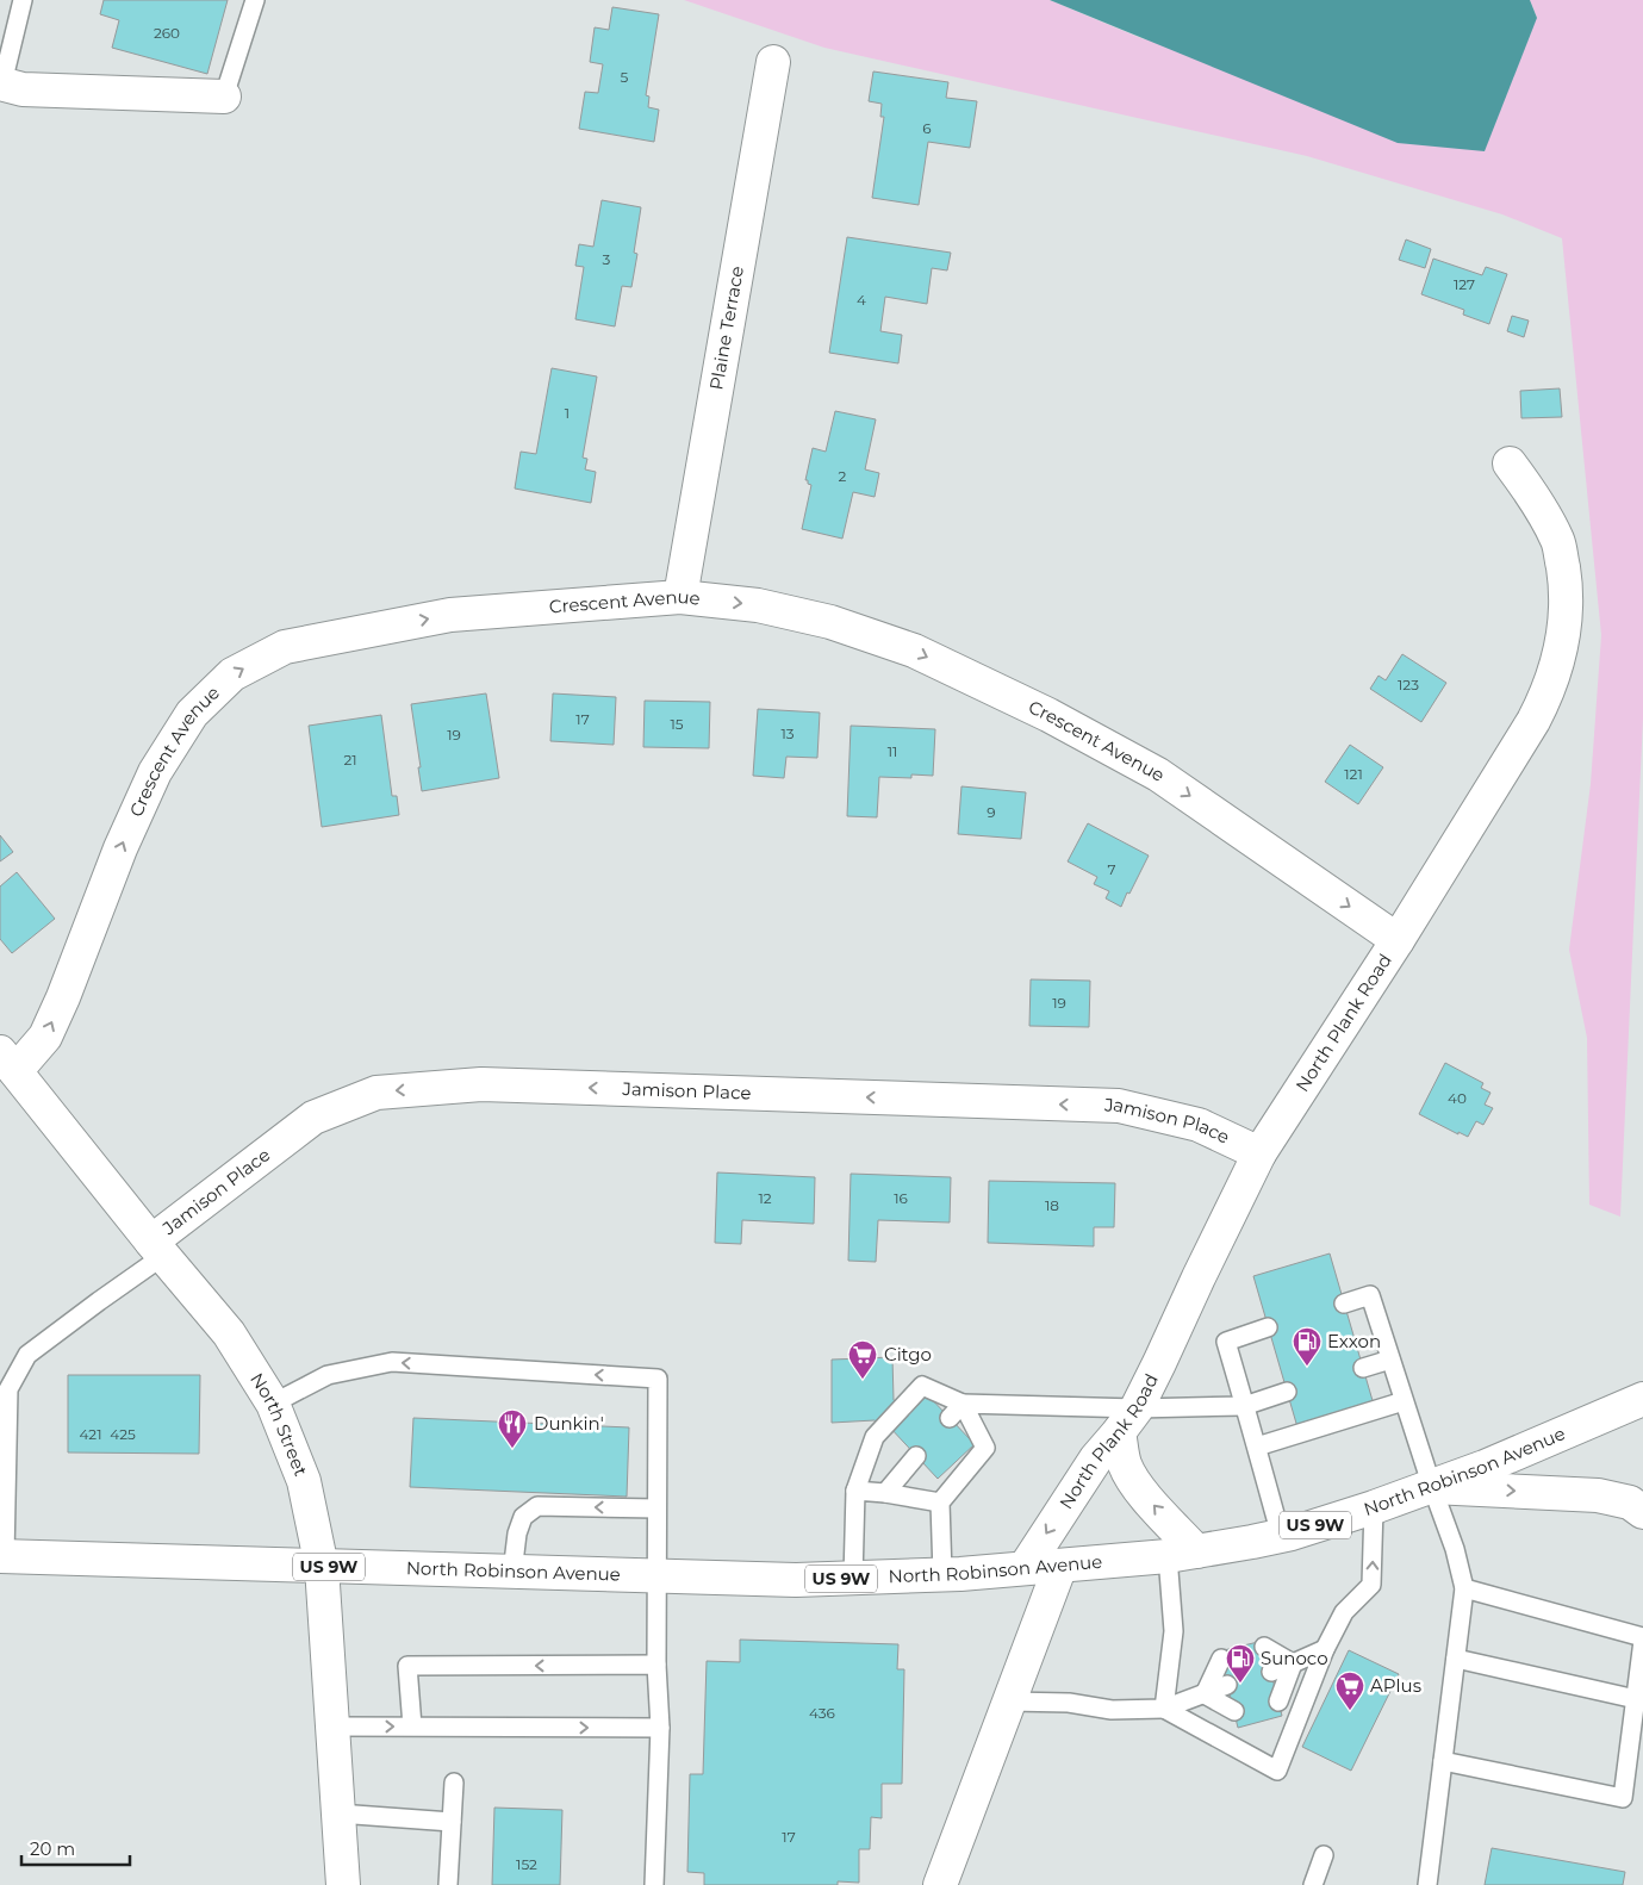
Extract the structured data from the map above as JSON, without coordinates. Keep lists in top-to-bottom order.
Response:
{
  "streets": {
    "main road": [
      "Plaine Terrace",
      "Crescent Avenue",
      "North Plank Road",
      "Jamison Place",
      "North Street",
      "North Robinson Avenue",
      "US 9W"
    ]
  },
  "crossings": [
    ["Plaine Terrace", "Crescent Avenue"],
    ["Crescent Avenue", "North Plank Road"],
    ["Crescent Avenue", "North Street"],
    ["North Plank Road", "Jamison Place"],
    ["North Plank Road", "North Robinson Avenue"],
    ["Jamison Place", "North Street"],
    ["North Street", "North Robinson Avenue"]
  ],
  "one_way": ["Crescent Avenue", "Jamison Place"],
  "places": {
    "fuel station": ["Exxon", "Sunoco"],
    "supermarket": ["Citgo", "APlus"],
    "restaurant": ["Dunkin'"]
  },
  "house_numbers": [
    "260",
    "5",
    "6",
    "3",
    "127",
    "4",
    "1",
    "2",
    "123",
    "17",
    "15",
    "13",
    "19",
    "11",
    "21",
    "121",
    "9",
    "7",
    "19",
    "40",
    "12",
    "16",
    "18",
    "421",
    "425",
    "436",
    "17",
    "152"
  ],
  "scale_bar": "20 m"
}
